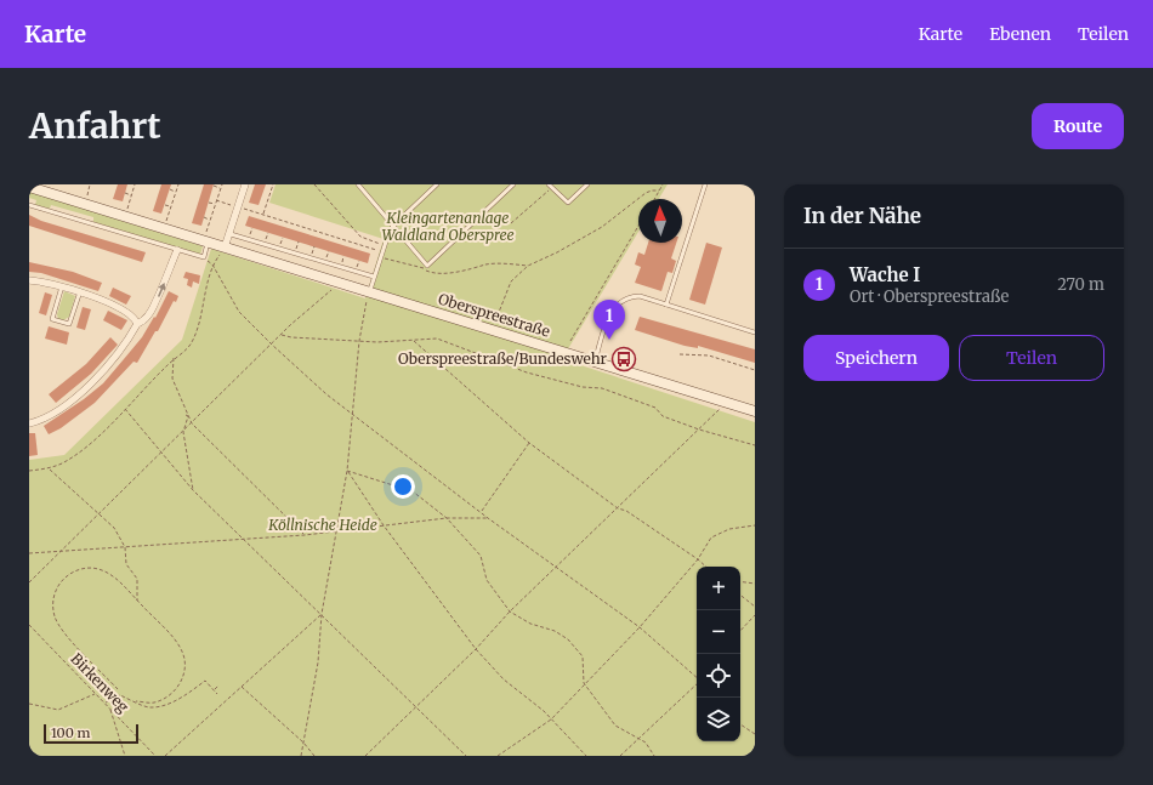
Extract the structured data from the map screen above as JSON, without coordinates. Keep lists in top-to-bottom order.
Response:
{
  "streets": {
    "main road": ["Oberspreestraße"],
    "path": ["Birkenweg"]
  },
  "parks": ["Kleingartenanlage Waldland Oberspree", "Köllnische Heide"],
  "places": {
    "bus stop": ["Oberspreestraße/Bundeswehr"]
  },
  "scale_bar": "100 m",
  "north": "top",
  "page": {
    "header": "Karte",
    "nav": ["Karte", "Ebenen", "Teilen"],
    "buttons": [
      "Route",
      ["Speichern", "Teilen"]
    ],
    "title": "Anfahrt",
    "heading": "In der Nähe",
    "list": [
      {
        "mark": "1",
        "name": "Wache I",
        "note": "Ort · Oberspreestraße",
        "value": "270 m"
      }
    ],
    "pins": "1",
    "map_buttons": ["+", "−"],
    "scale": "100 m"
  }
}
